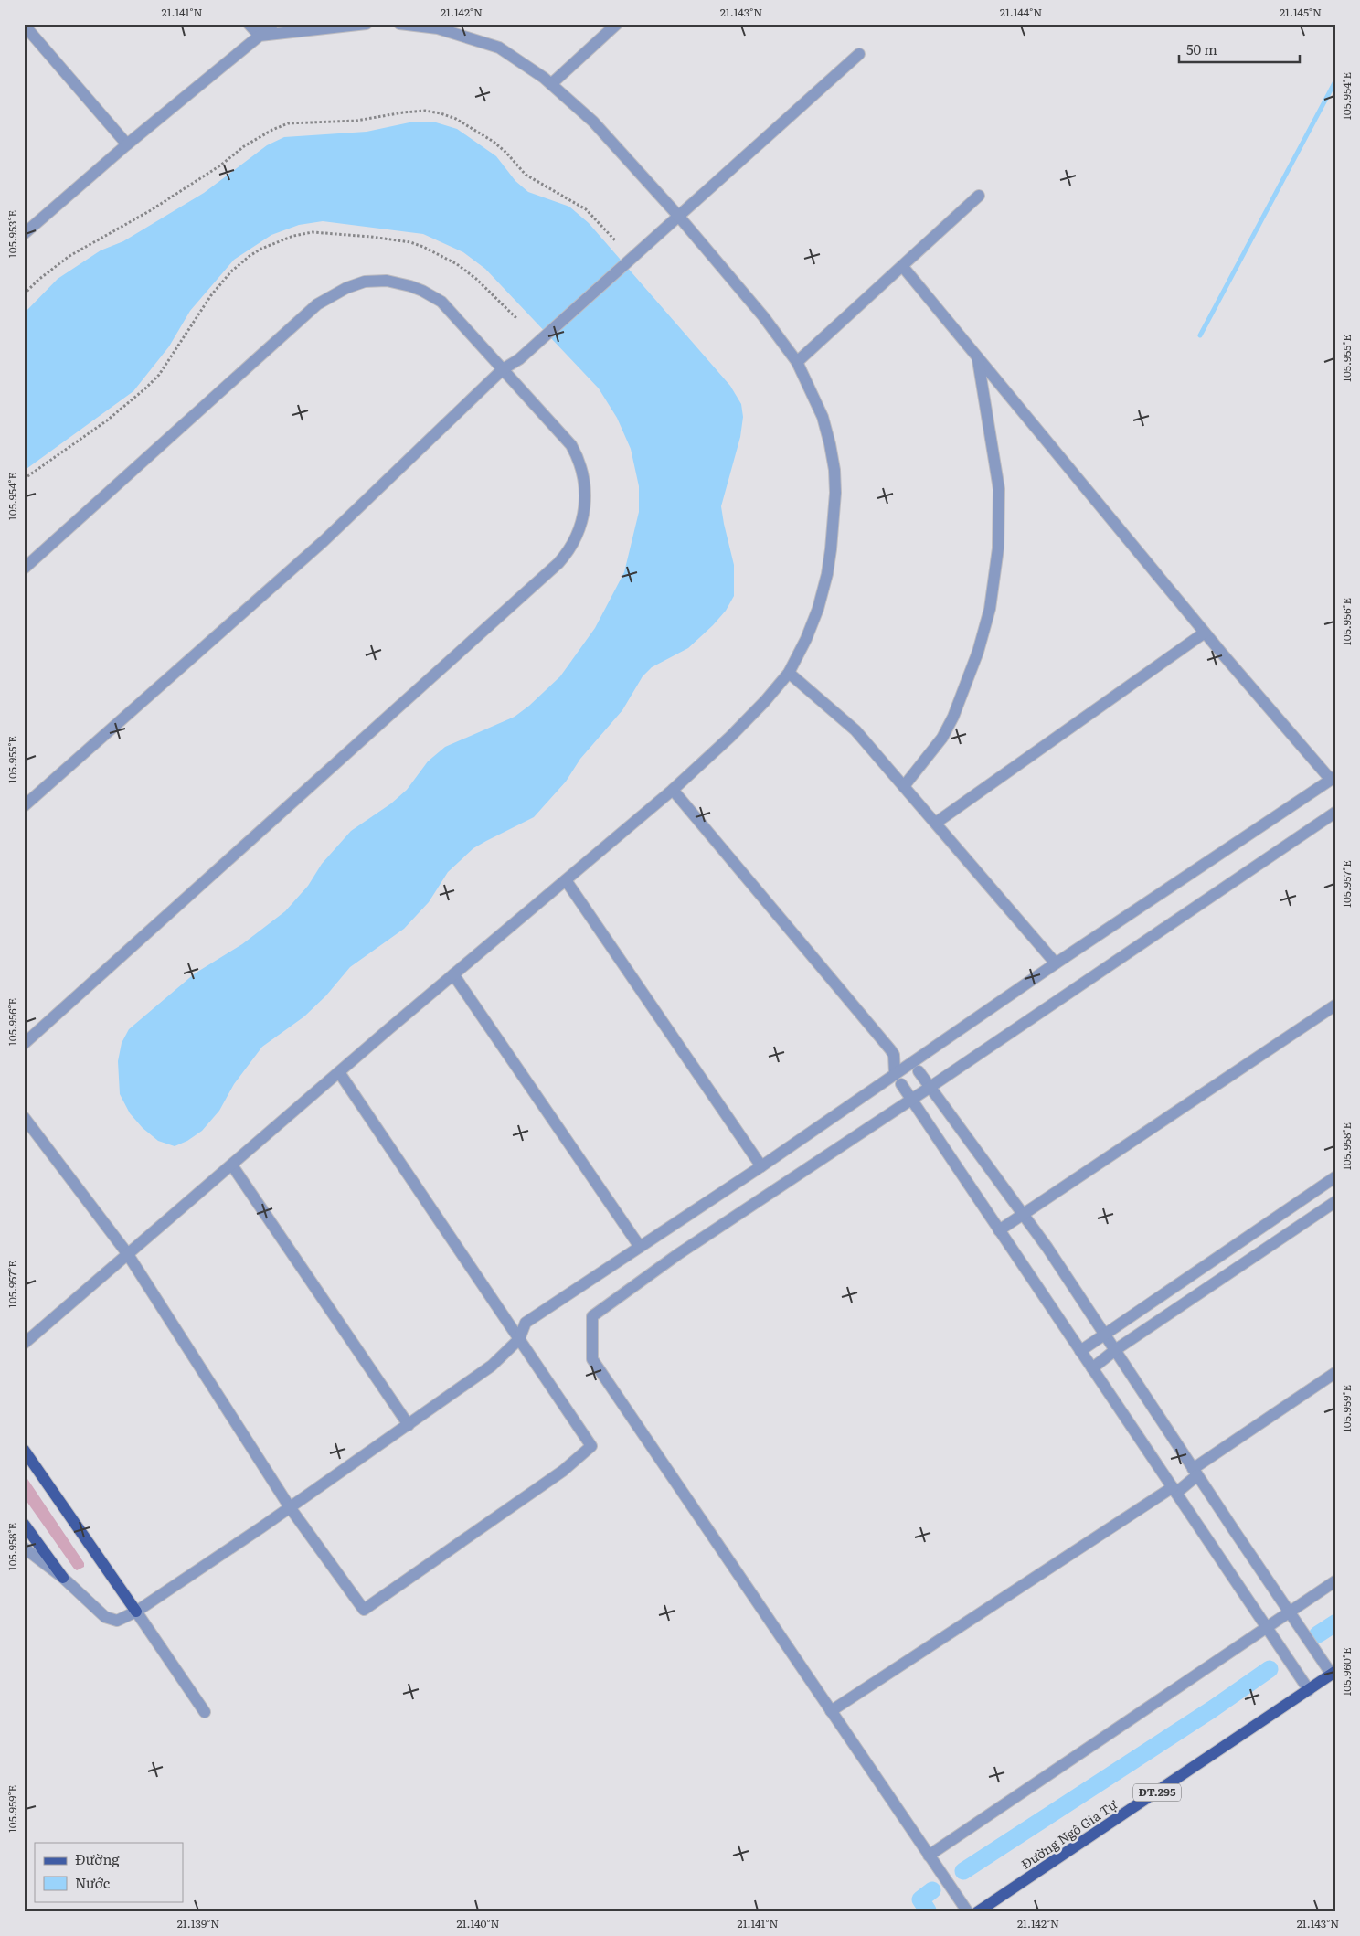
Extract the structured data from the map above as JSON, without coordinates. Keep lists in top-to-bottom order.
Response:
{
  "streets": {
    "main road": ["ĐT.295", "Đường Ngô Gia Tự"]
  },
  "legend": ["Đường", "Nước"],
  "scale_bar": "50 m",
  "coordinates": [
    "21.141°N",
    "21.142°N",
    "21.143°N",
    "21.144°N",
    "21.145°N",
    "105.954°E",
    "105.953°E",
    "105.955°E",
    "105.956°E",
    "105.957°E",
    "105.958°E",
    "105.959°E",
    "105.960°E",
    "21.139°N",
    "21.140°N"
  ]
}
